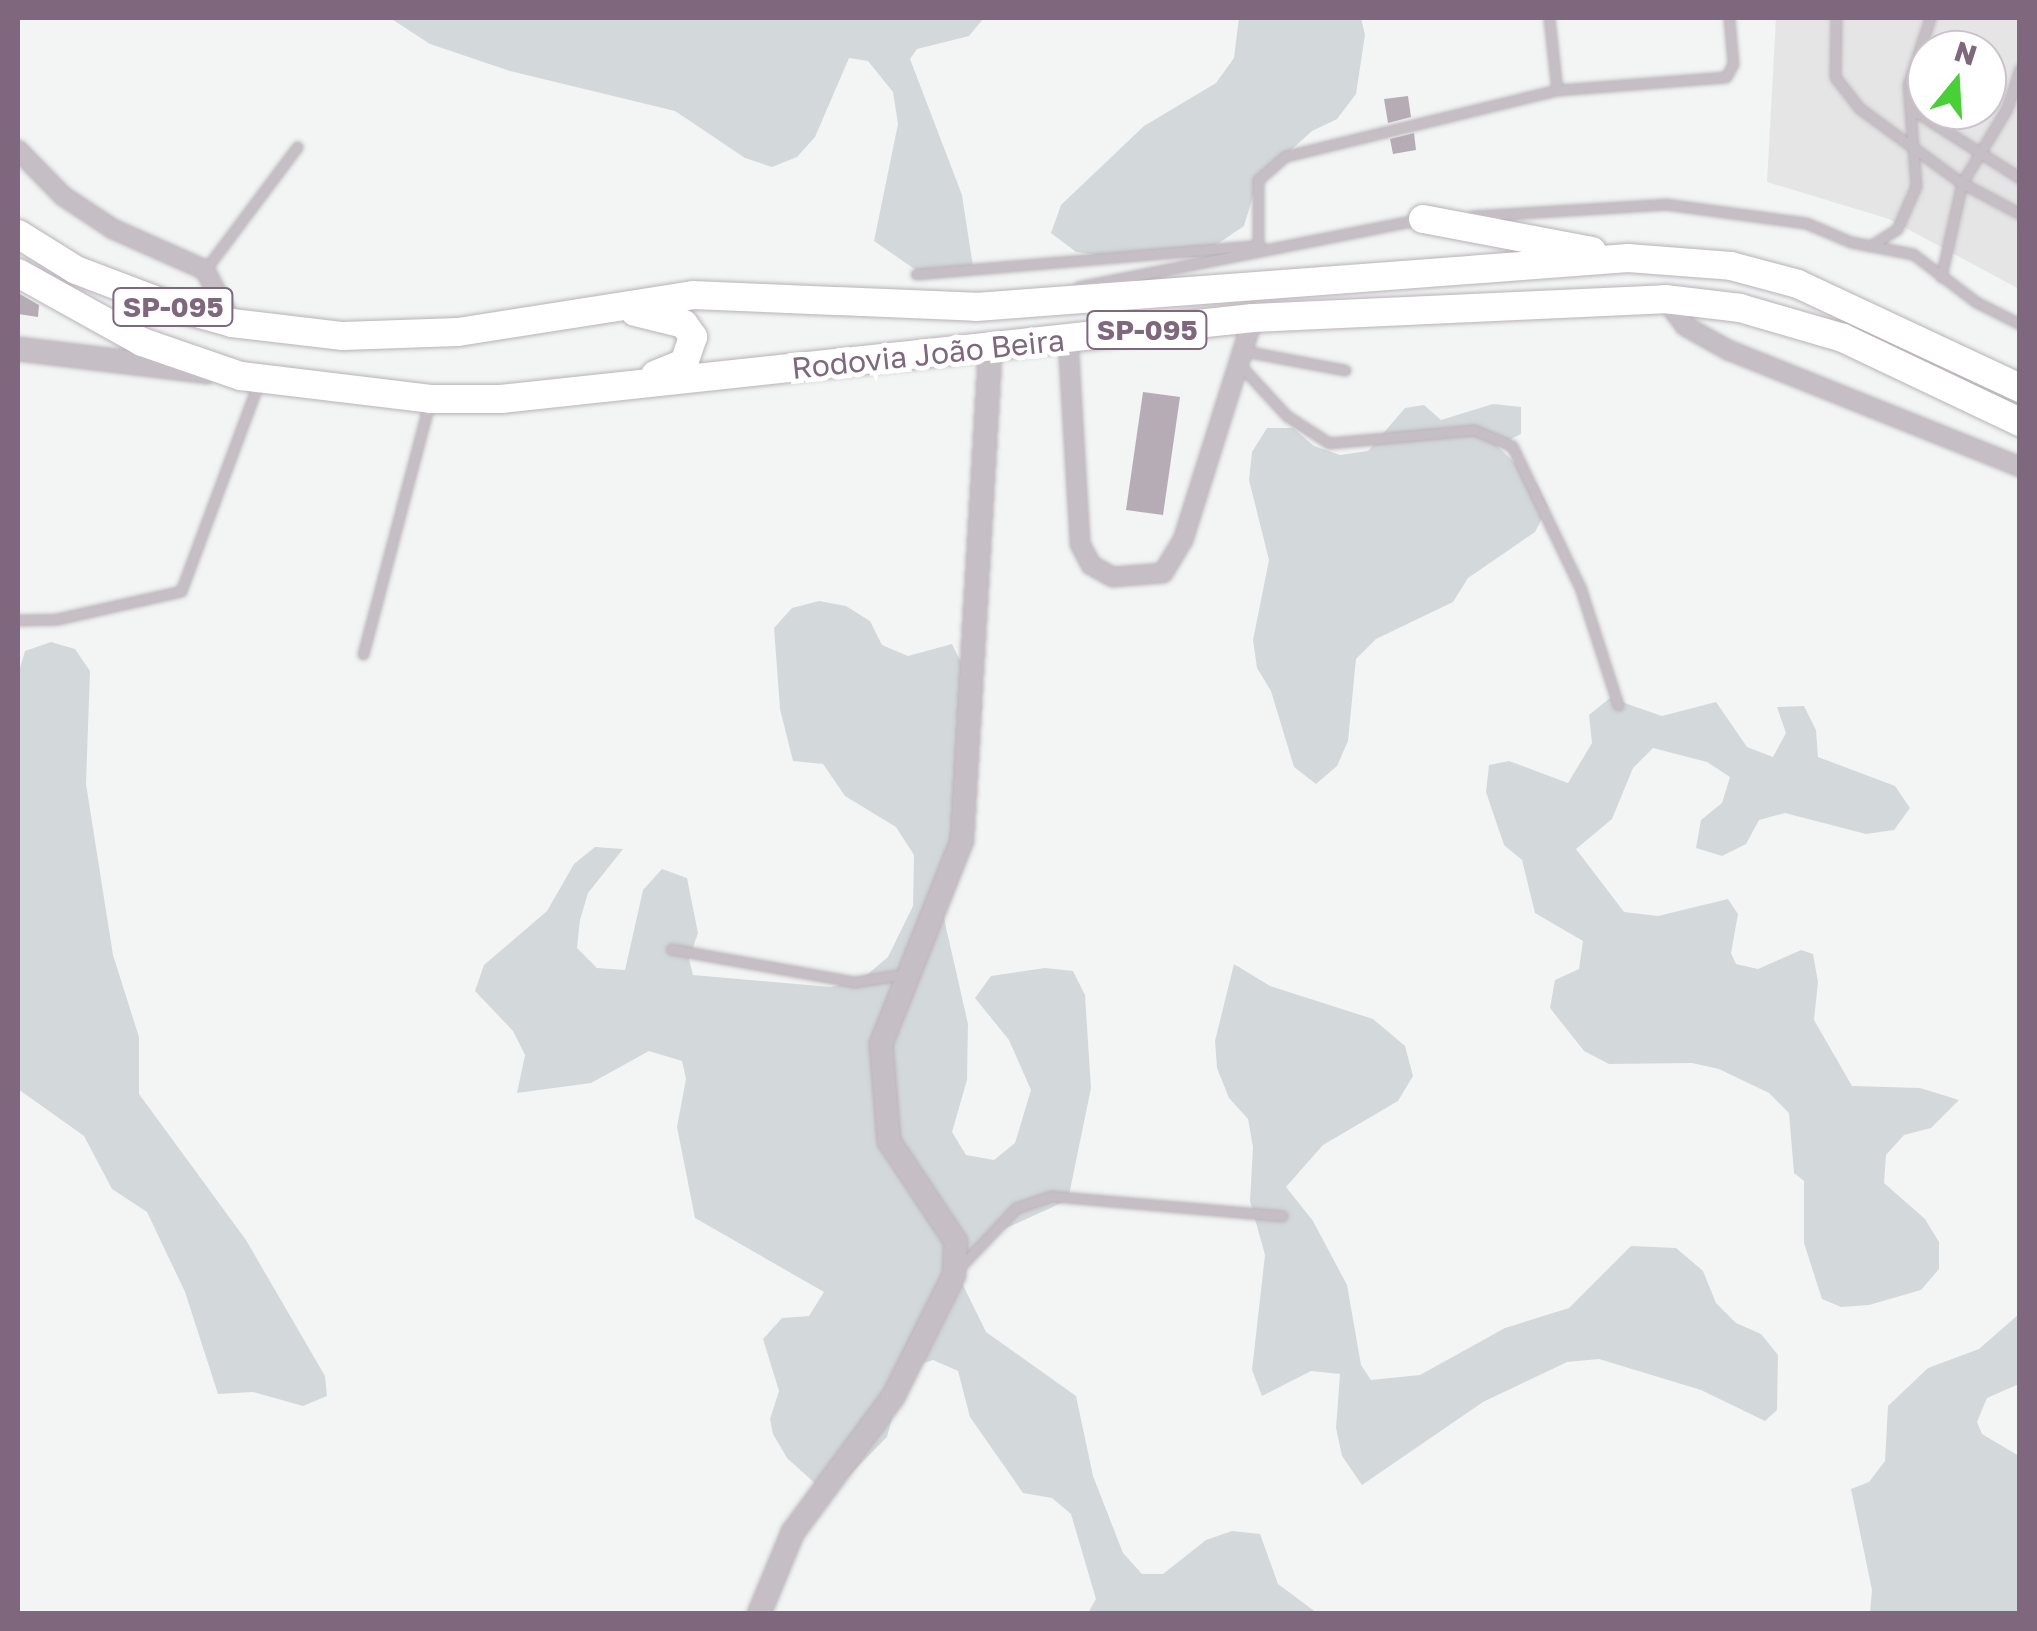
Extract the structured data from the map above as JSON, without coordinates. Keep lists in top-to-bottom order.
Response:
{
  "streets": {
    "main road": ["SP-095", "Rodovia João Beira"]
  },
  "north": "top"
}
